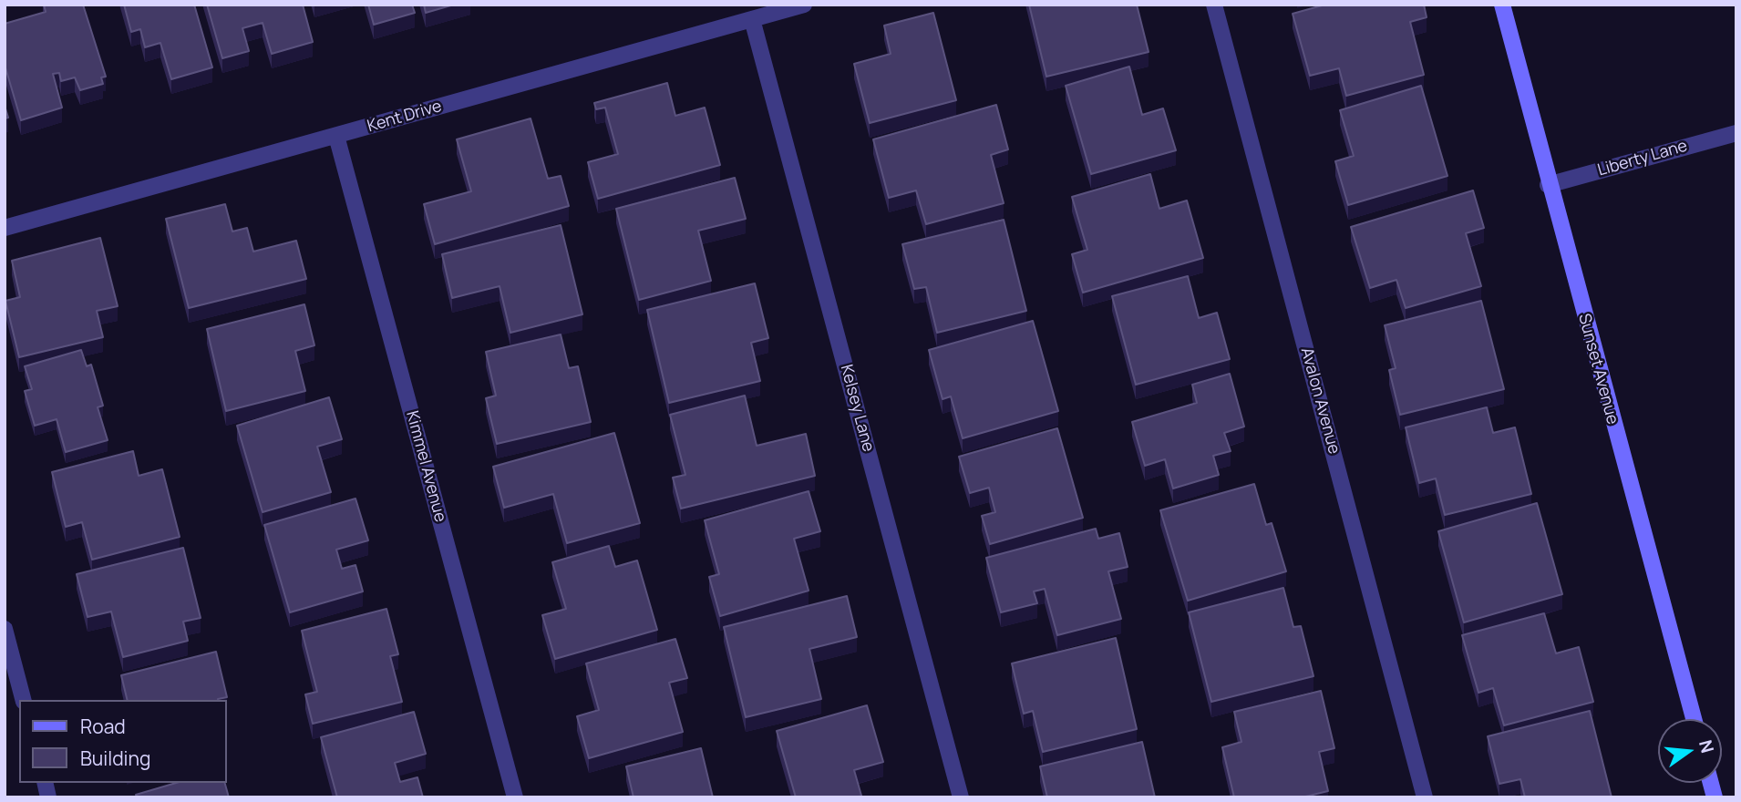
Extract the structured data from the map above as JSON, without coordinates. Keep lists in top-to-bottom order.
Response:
{
  "streets": {
    "main road": ["Sunset Avenue"],
    "street": [
      "Kent Drive",
      "Liberty Lane",
      "Avalon Avenue",
      "Kelsey Lane",
      "Kimmel Avenue"
    ]
  },
  "crossings": [
    ["Kent Drive", "Kelsey Lane"],
    ["Kent Drive", "Kimmel Avenue"],
    ["Liberty Lane", "Sunset Avenue"]
  ],
  "legend": ["Road", "Building"],
  "north": "right"
}
